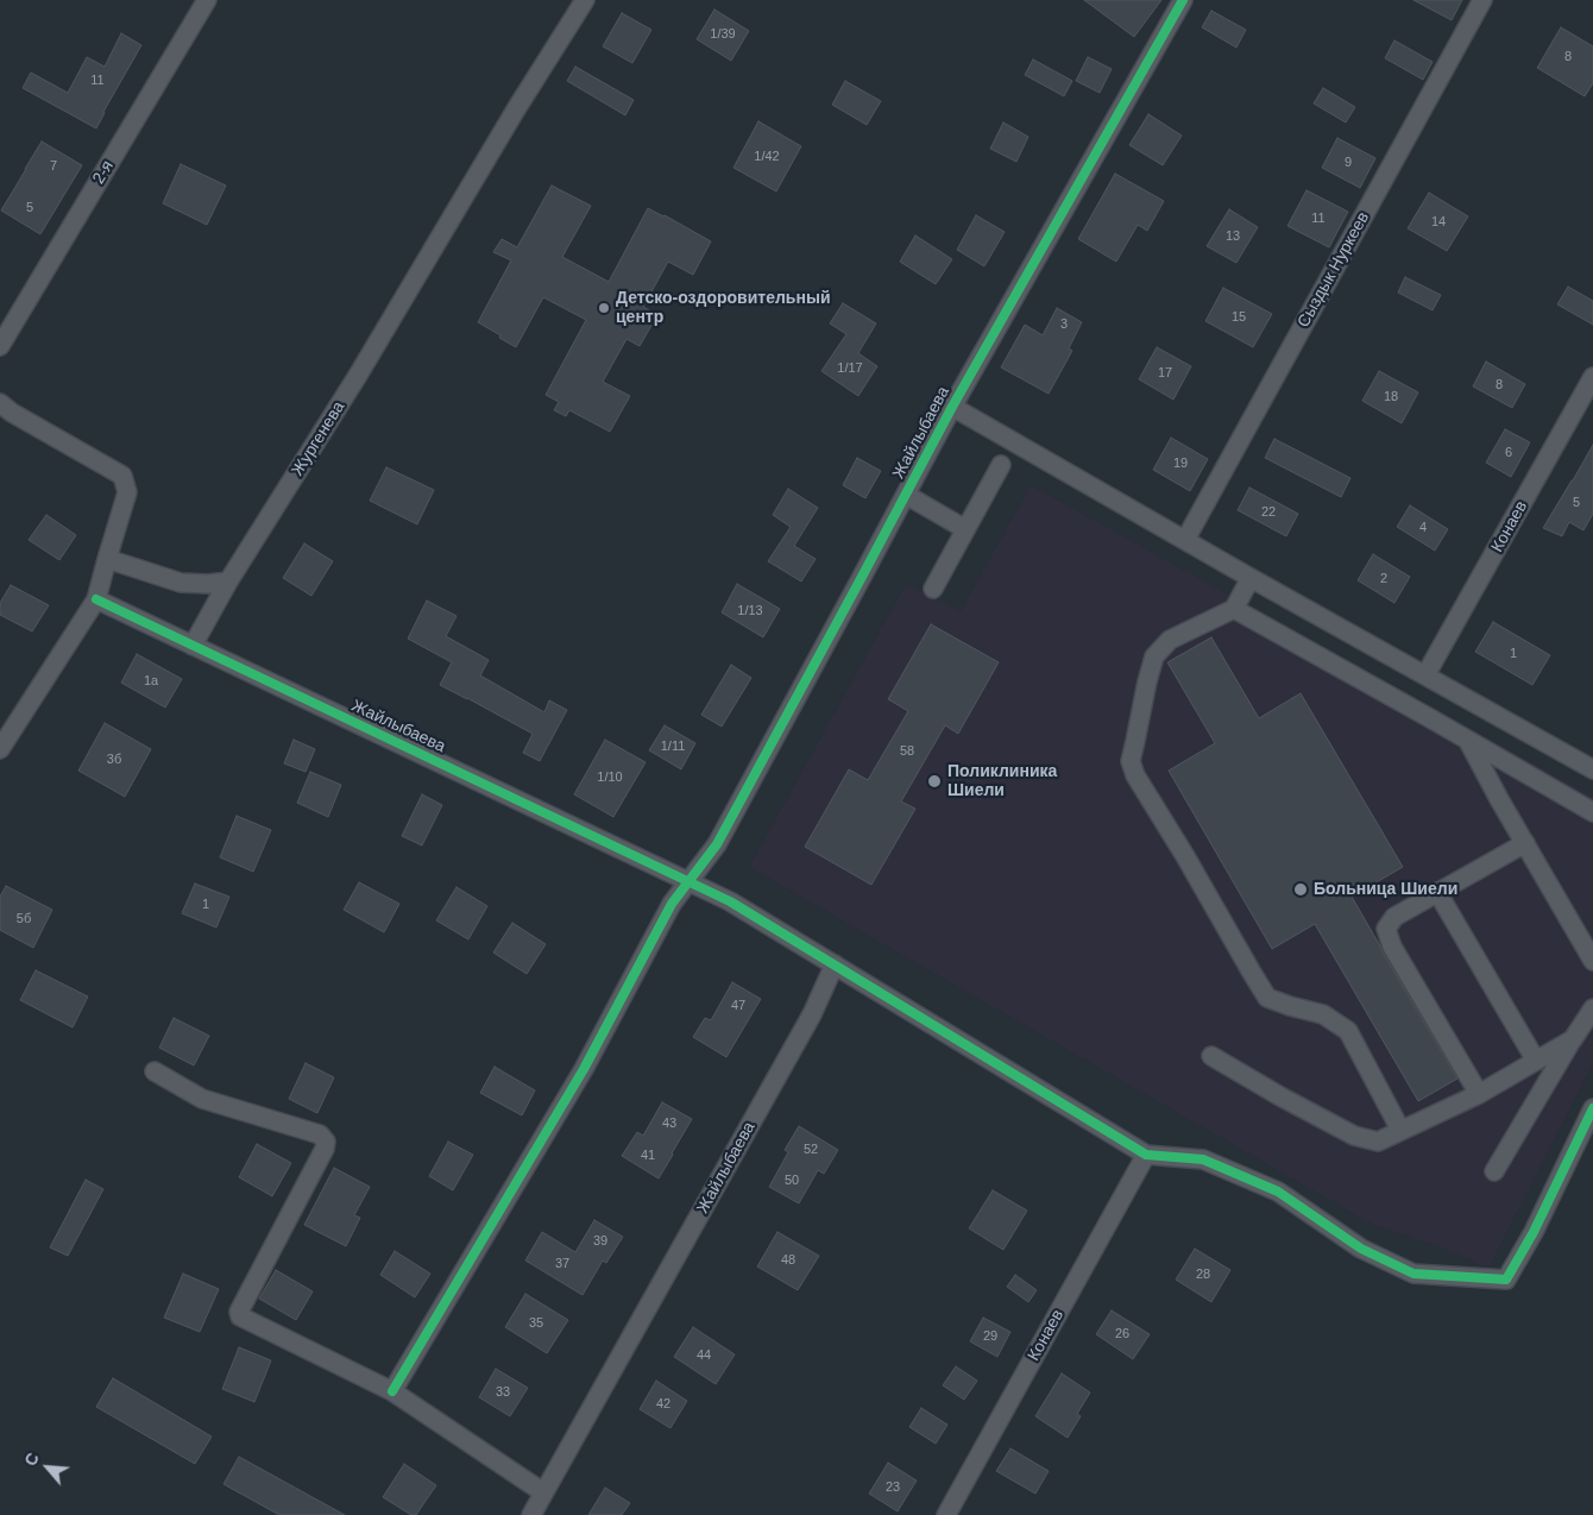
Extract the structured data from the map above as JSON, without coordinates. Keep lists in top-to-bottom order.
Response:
{
  "streets": {
    "street": [
      "2-я",
      "Сыздык Нуркеев",
      "Жайлыбаева",
      "Жургенева",
      "Конаев"
    ]
  },
  "crossings": [
    ["Жайлыбаева", "Жургенева"]
  ],
  "places": ["Детско-оздоровительный центр", "Поликлиника Шиели", "Больница Шиели"],
  "house_numbers": [
    "1/39",
    "8",
    "11",
    "1/42",
    "9",
    "7",
    "5",
    "11",
    "14",
    "13",
    "15",
    "3",
    "1/17",
    "17",
    "8",
    "18",
    "6",
    "19",
    "5",
    "22",
    "4",
    "2",
    "1/13",
    "1",
    "1а",
    "1/11",
    "58",
    "3б",
    "1/10",
    "1",
    "5б",
    "47",
    "43",
    "52",
    "41",
    "50",
    "39",
    "48",
    "37",
    "28",
    "35",
    "26",
    "29",
    "44",
    "33",
    "42",
    "23"
  ],
  "north": "top left"
}
